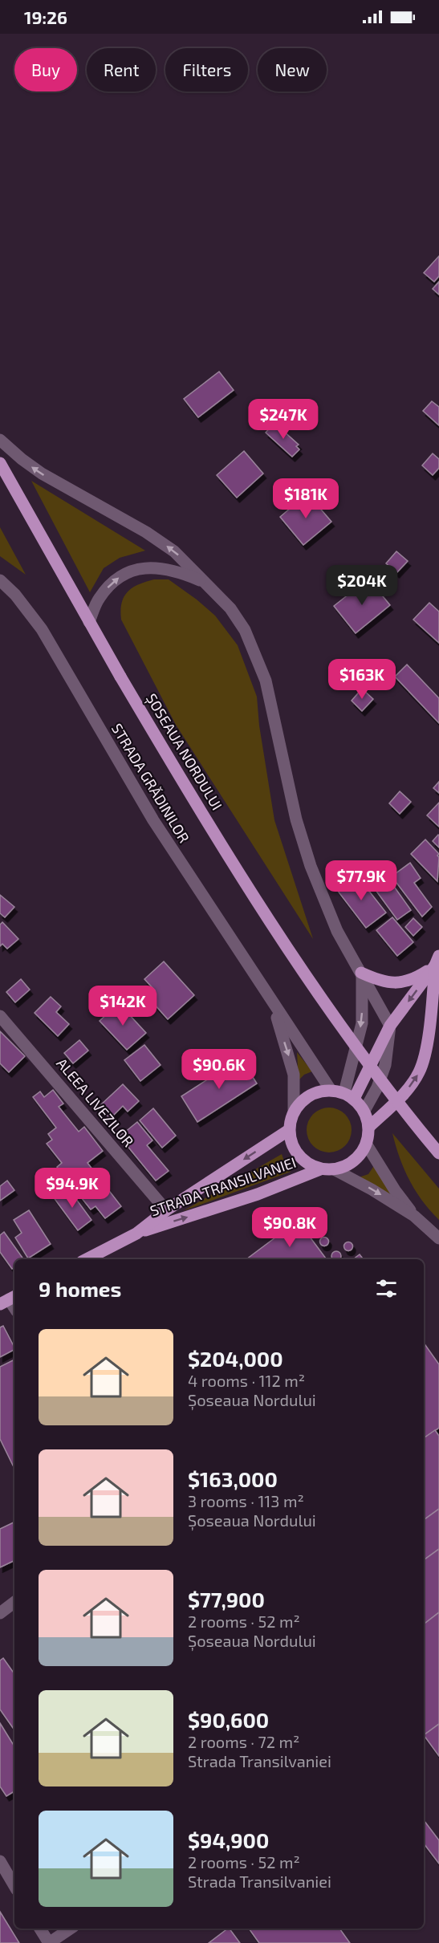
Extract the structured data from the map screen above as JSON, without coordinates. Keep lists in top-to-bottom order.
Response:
{
  "streets": {
    "main road": ["ȘOSEAUA NORDULUI", "STRADA TRANSILVANIEI"],
    "street": ["STRADA GRĂDINILOR", "ALEEA LIVEZILOR"]
  },
  "crossings": [
    ["ALEEA LIVEZILOR", "STRADA TRANSILVANIEI"]
  ],
  "page": {
    "status": "19:26",
    "chip": [
      "Buy",
      "Rent",
      "Filters",
      "New"
    ],
    "price": [
      "$247K",
      "$181K",
      "$204K",
      "$163K",
      "$77.9K",
      "$142K",
      "$90.6K",
      "$94.9K",
      "$90.8K"
    ],
    "heading": "9 homes",
    "list": [
      {
        "name": "$204,000",
        "note": "4 rooms · 112 m² · Șoseaua Nordului"
      },
      {
        "name": "$163,000",
        "note": "3 rooms · 113 m² · Șoseaua Nordului"
      },
      {
        "name": "$77,900",
        "note": "2 rooms · 52 m² · Șoseaua Nordului"
      },
      {
        "name": "$90,600",
        "note": "2 rooms · 72 m² · Strada Transilvaniei"
      },
      {
        "name": "$94,900",
        "note": "2 rooms · 52 m² · Strada Transilvaniei"
      }
    ]
  }
}
